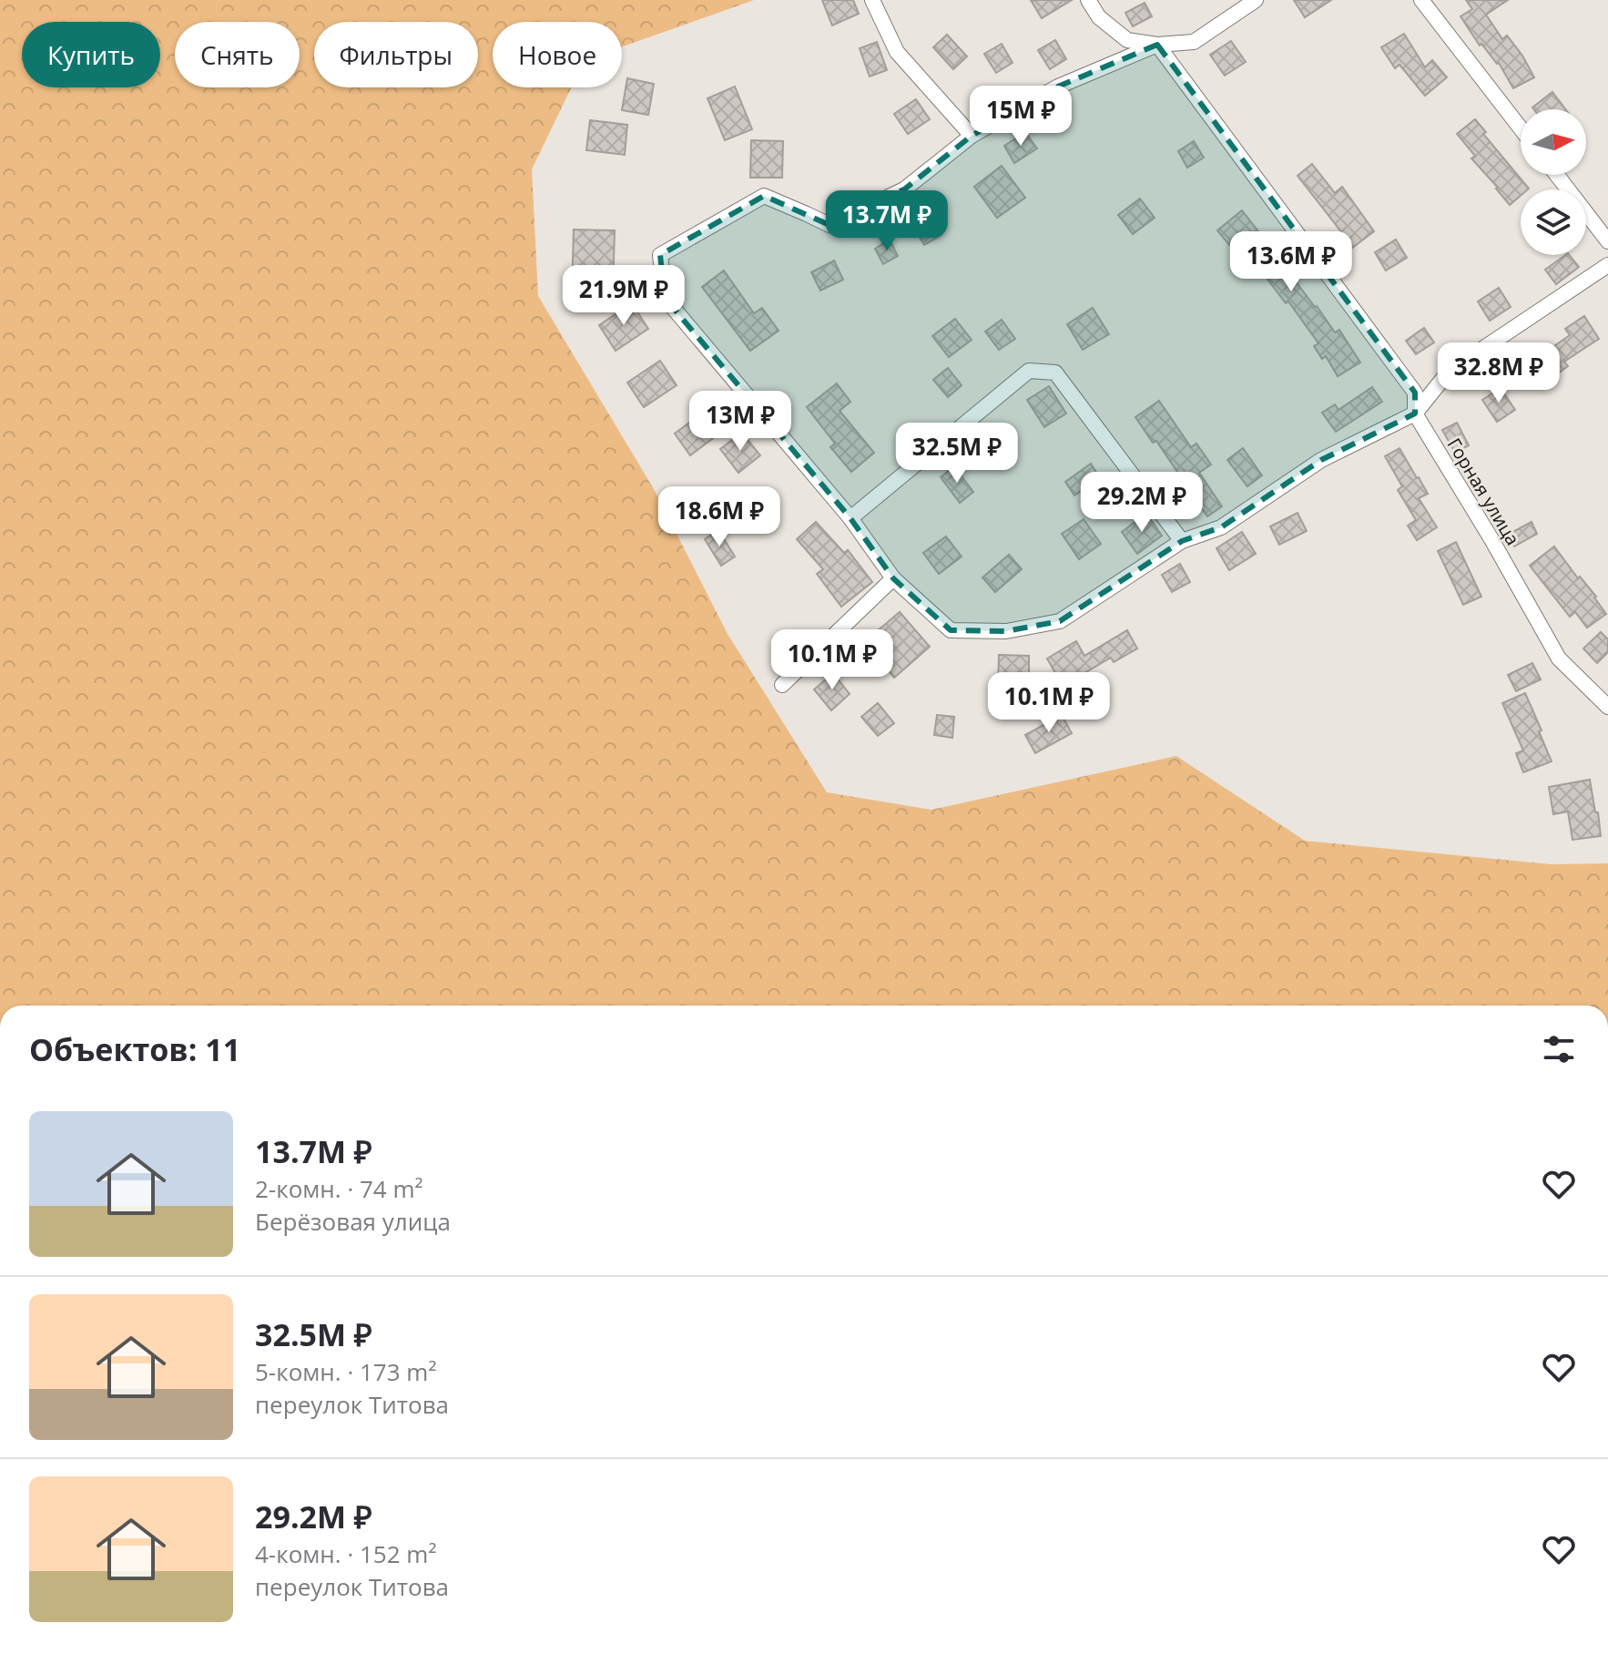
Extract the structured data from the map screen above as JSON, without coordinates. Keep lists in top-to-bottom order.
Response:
{
  "streets": {
    "street": ["Горная улица"]
  },
  "north": "right",
  "page": {
    "chip": [
      "Купить",
      "Снять",
      "Фильтры",
      "Новое"
    ],
    "price": [
      "15M ₽",
      "13.7M ₽",
      "13.6M ₽",
      "21.9M ₽",
      "32.8M ₽",
      "13M ₽",
      "32.5M ₽",
      "29.2M ₽",
      "18.6M ₽",
      "10.1M ₽",
      "10.1M ₽"
    ],
    "heading": "Объектов: 11",
    "list": [
      {
        "name": "13.7M ₽",
        "note": "2-комн. · 74 m² · Берёзовая улица"
      },
      {
        "name": "32.5M ₽",
        "note": "5-комн. · 173 m² · переулок Титова"
      },
      {
        "name": "29.2M ₽",
        "note": "4-комн. · 152 m² · переулок Титова"
      }
    ]
  }
}
